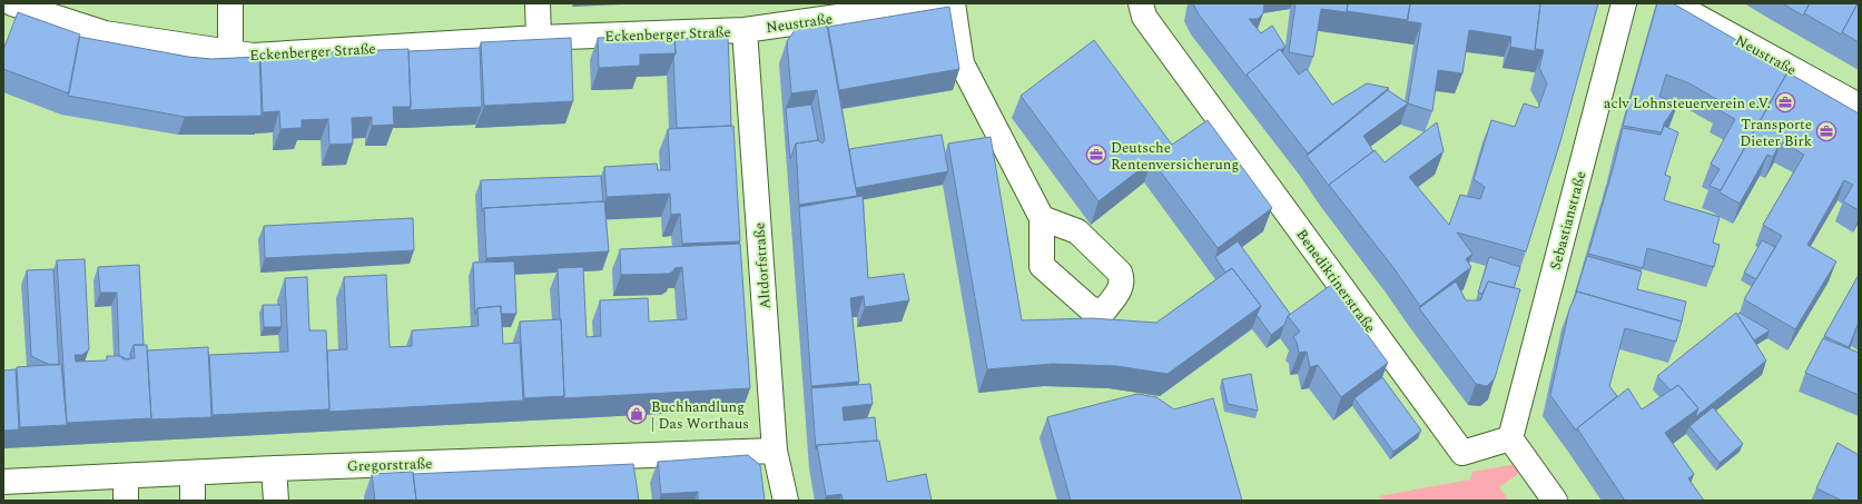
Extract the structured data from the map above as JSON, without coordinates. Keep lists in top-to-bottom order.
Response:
{
  "streets": {
    "street": [
      "Neustraße",
      "Eckenberger Straße",
      "Sebastianstraße",
      "Altdorfstraße",
      "Benediktinerstraße",
      "Gregorstraße"
    ]
  },
  "crossings": [
    ["Neustraße", "Eckenberger Straße"],
    ["Neustraße", "Altdorfstraße"],
    ["Eckenberger Straße", "Altdorfstraße"],
    ["Sebastianstraße", "Benediktinerstraße"],
    ["Altdorfstraße", "Gregorstraße"]
  ],
  "places": {
    "office": ["aclv Lohnsteuerverein e.V.", "Transporte Dieter Birk", "Deutsche Rentenversicherung"],
    "shop": ["Buchhandlung | Das Worthaus"]
  }
}
